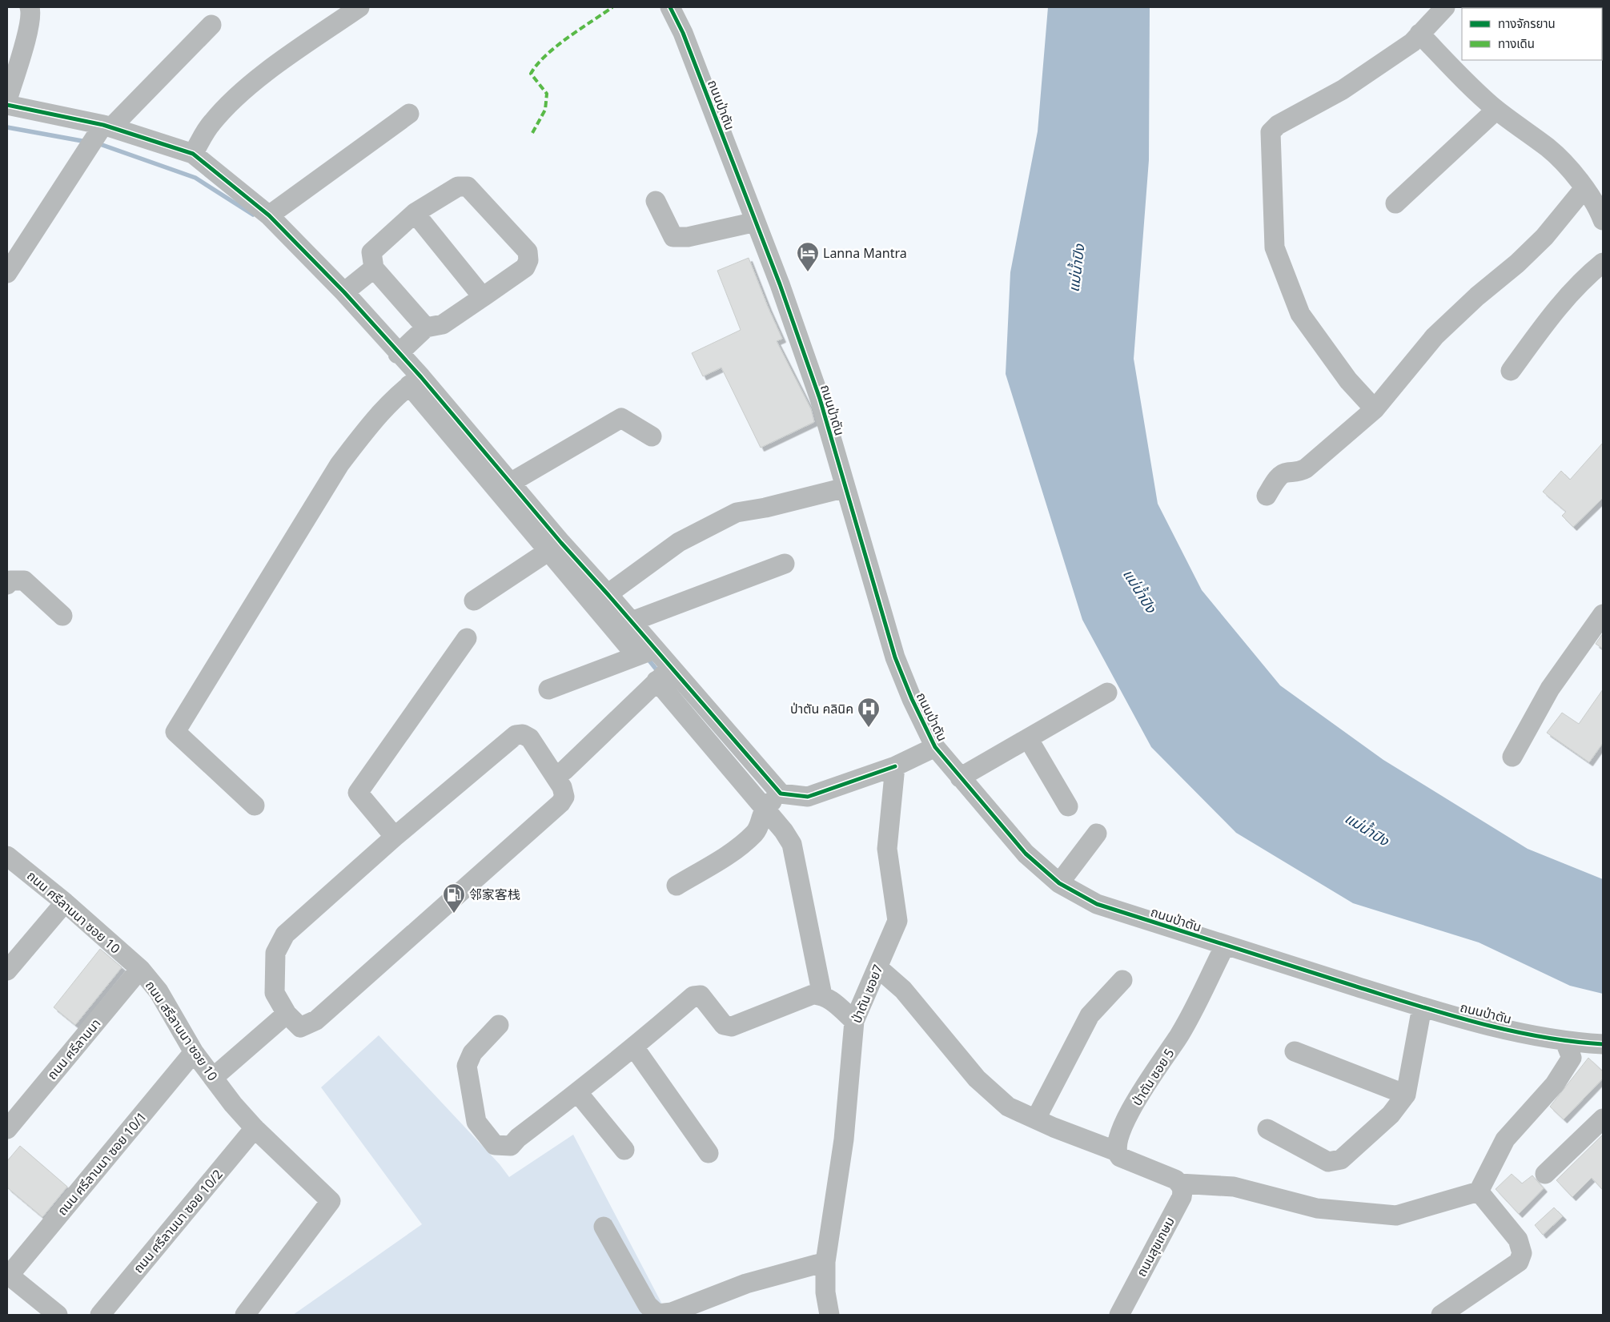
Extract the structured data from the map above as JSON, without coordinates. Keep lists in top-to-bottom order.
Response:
{
  "streets": {
    "street": [
      "ถนนป่าตัน",
      "ถนน ศรีลานนา ซอย 10",
      "ป่าตัน ซอย7",
      "ถนน สรีลานนา ซอย 10",
      "ถนน ศรีลานนา",
      "ป่าตัน ซอย 5",
      "ถนน ศรีลานนา ซอย 10/1",
      "ถนน ศรีลานนา ซอย 10/2",
      "ถนนสุขเกษม"
    ]
  },
  "crossings": [
    ["ถนนป่าตัน", "ป่าตัน ซอย 5"],
    ["ถนน ศรีลานนา ซอย 10", "ถนน สรีลานนา ซอย 10"],
    ["ถนน ศรีลานนา ซอย 10", "ถนน ศรีลานนา"],
    ["ถนน สรีลานนา ซอย 10", "ถนน ศรีลานนา"],
    ["ถนน สรีลานนา ซอย 10", "ถนน ศรีลานนา ซอย 10/1"],
    ["ถนน สรีลานนา ซอย 10", "ถนน ศรีลานนา ซอย 10/2"]
  ],
  "water": ["แม่น้ำปิง"],
  "places": {
    "hotel": ["Lanna Mantra"],
    "hospital": ["ป่าตัน คลินิค"],
    "fuel station": ["邻家客栈"]
  },
  "legend": ["ทางจักรยาน", "ทางเดิน"]
}
